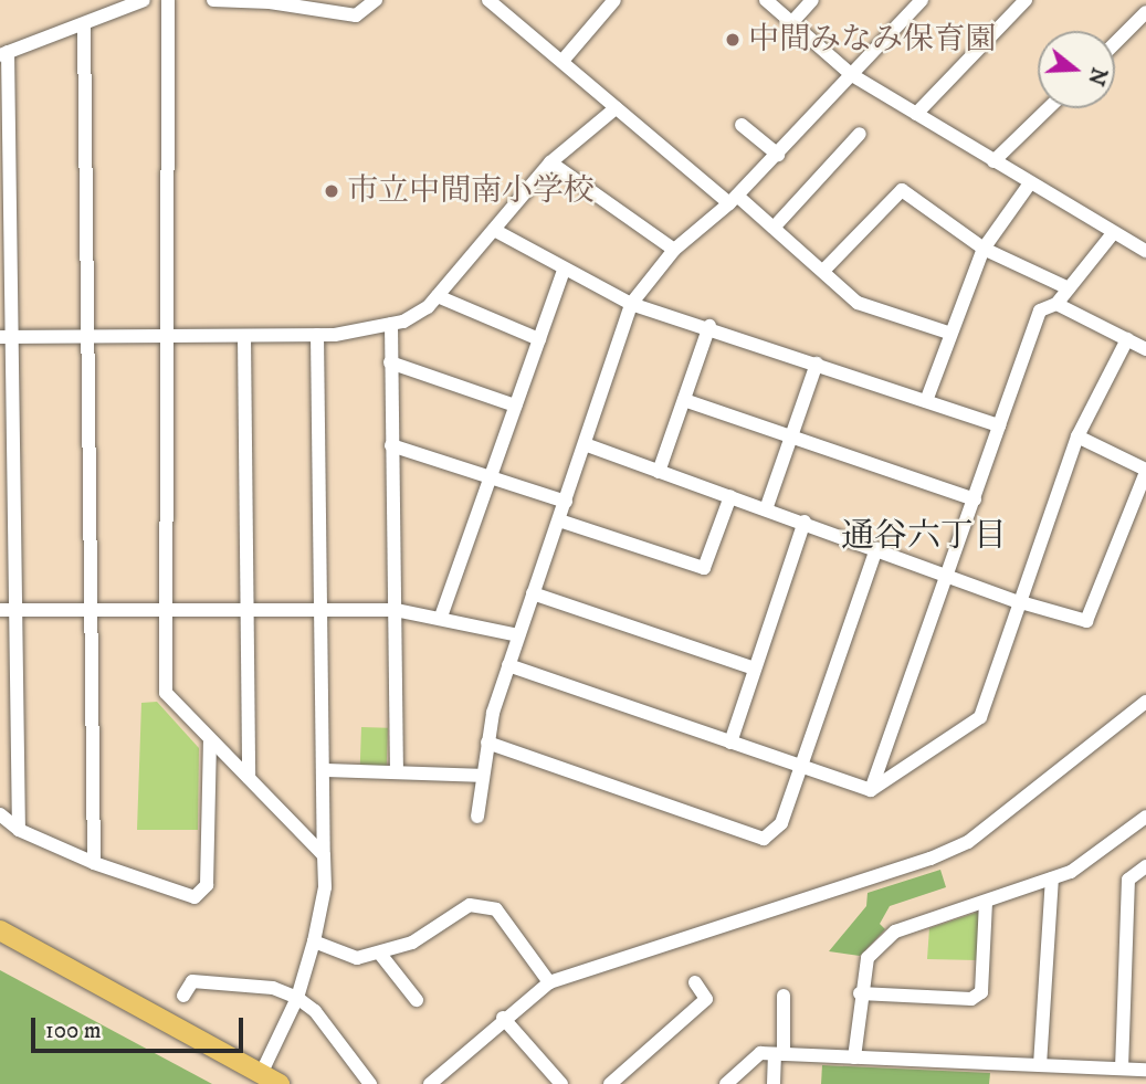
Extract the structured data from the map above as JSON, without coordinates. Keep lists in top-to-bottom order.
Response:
{
  "districts": ["通谷六丁目"],
  "places": ["中間みなみ保育園", "市立中間南小学校"],
  "scale_bar": "100 m",
  "north": "right"
}
